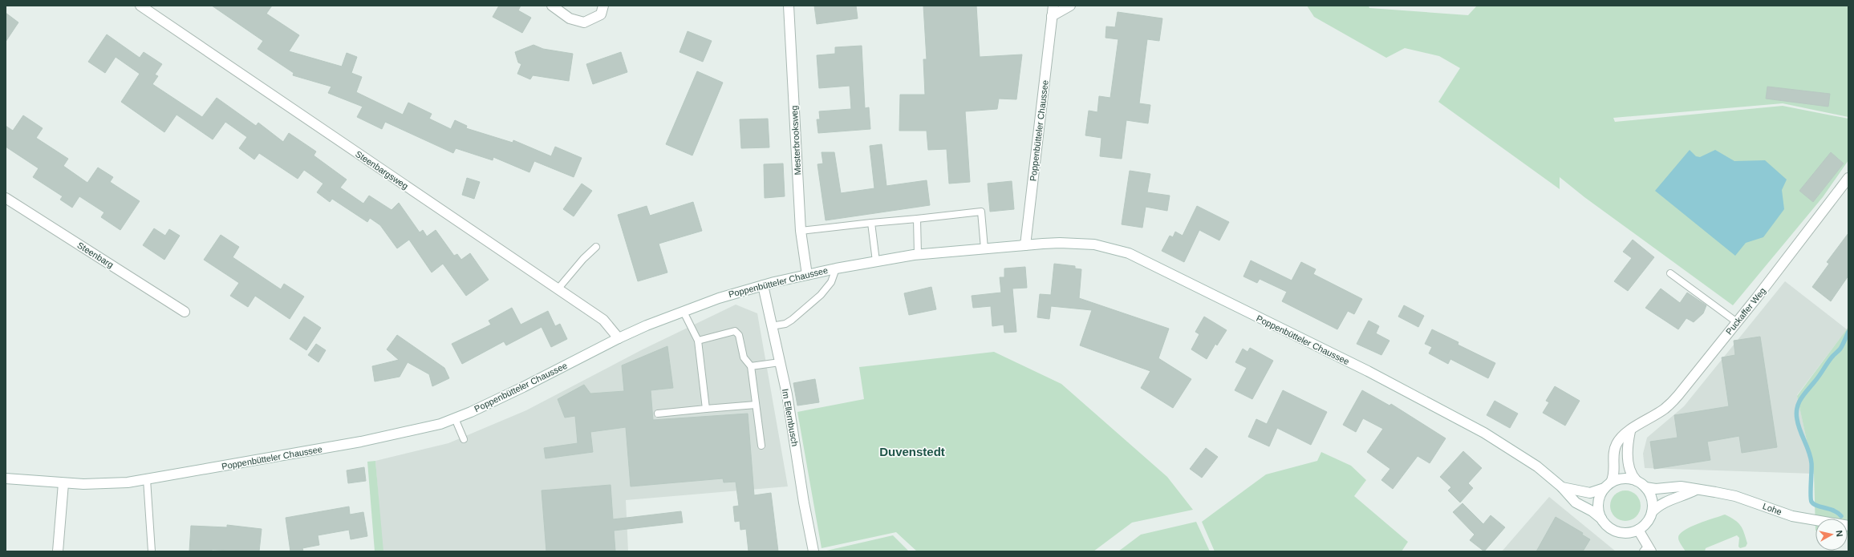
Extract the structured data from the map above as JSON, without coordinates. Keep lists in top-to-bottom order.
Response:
{
  "streets": {
    "street": [
      "Poppenbütteler Chaussee",
      "Mesterbrooksweg",
      "Steenbargsweg",
      "Steenbarg",
      "Puckaffer Weg",
      "Im Ellernbusch",
      "Lohe"
    ]
  },
  "crossings": [
    ["Poppenbütteler Chaussee", "Mesterbrooksweg"],
    ["Poppenbütteler Chaussee", "Steenbargsweg"],
    ["Poppenbütteler Chaussee", "Puckaffer Weg"],
    ["Poppenbütteler Chaussee", "Im Ellernbusch"],
    ["Poppenbütteler Chaussee", "Lohe"],
    ["Puckaffer Weg", "Lohe"]
  ],
  "districts": ["Duvenstedt"],
  "north": "right"
}
